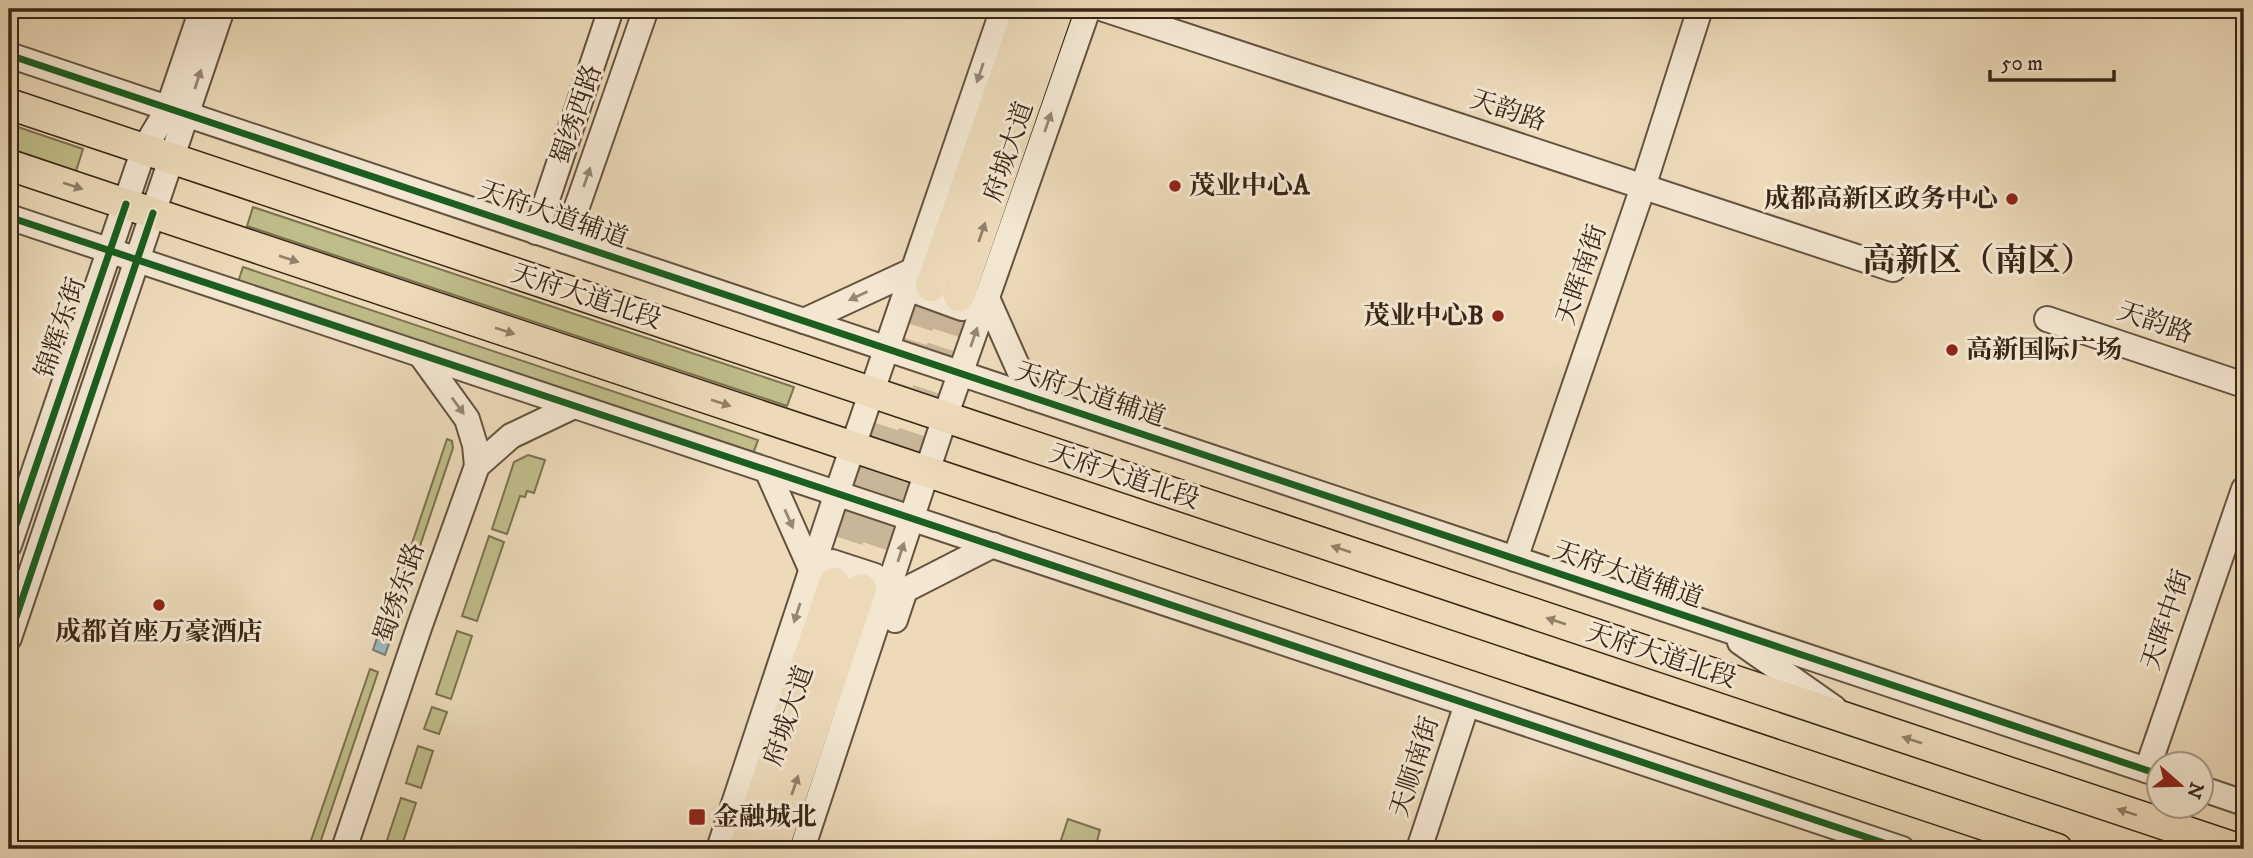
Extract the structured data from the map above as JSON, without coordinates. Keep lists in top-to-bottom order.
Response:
{
  "streets": {
    "main road": ["府城大道", "天府大道北段"],
    "street": [
      "天韵路",
      "蜀绣西路",
      "天府大道辅道",
      "天晖南街",
      "锦辉东街",
      "蜀绣东路",
      "天晖中街",
      "天顺南街"
    ]
  },
  "crossings": [
    ["天韵路", "天晖南街"],
    ["蜀绣西路", "天府大道辅道"],
    ["天府大道辅道", "天晖南街"]
  ],
  "districts": ["高新区（南区）"],
  "places": {
    "other": [
      "茂业中心A",
      "成都高新区政务中心",
      "茂业中心B",
      "高新国际广场",
      "成都首座万豪酒店"
    ],
    "transit": ["金融城北"]
  },
  "scale_bar": "50 m",
  "north": "right"
}
